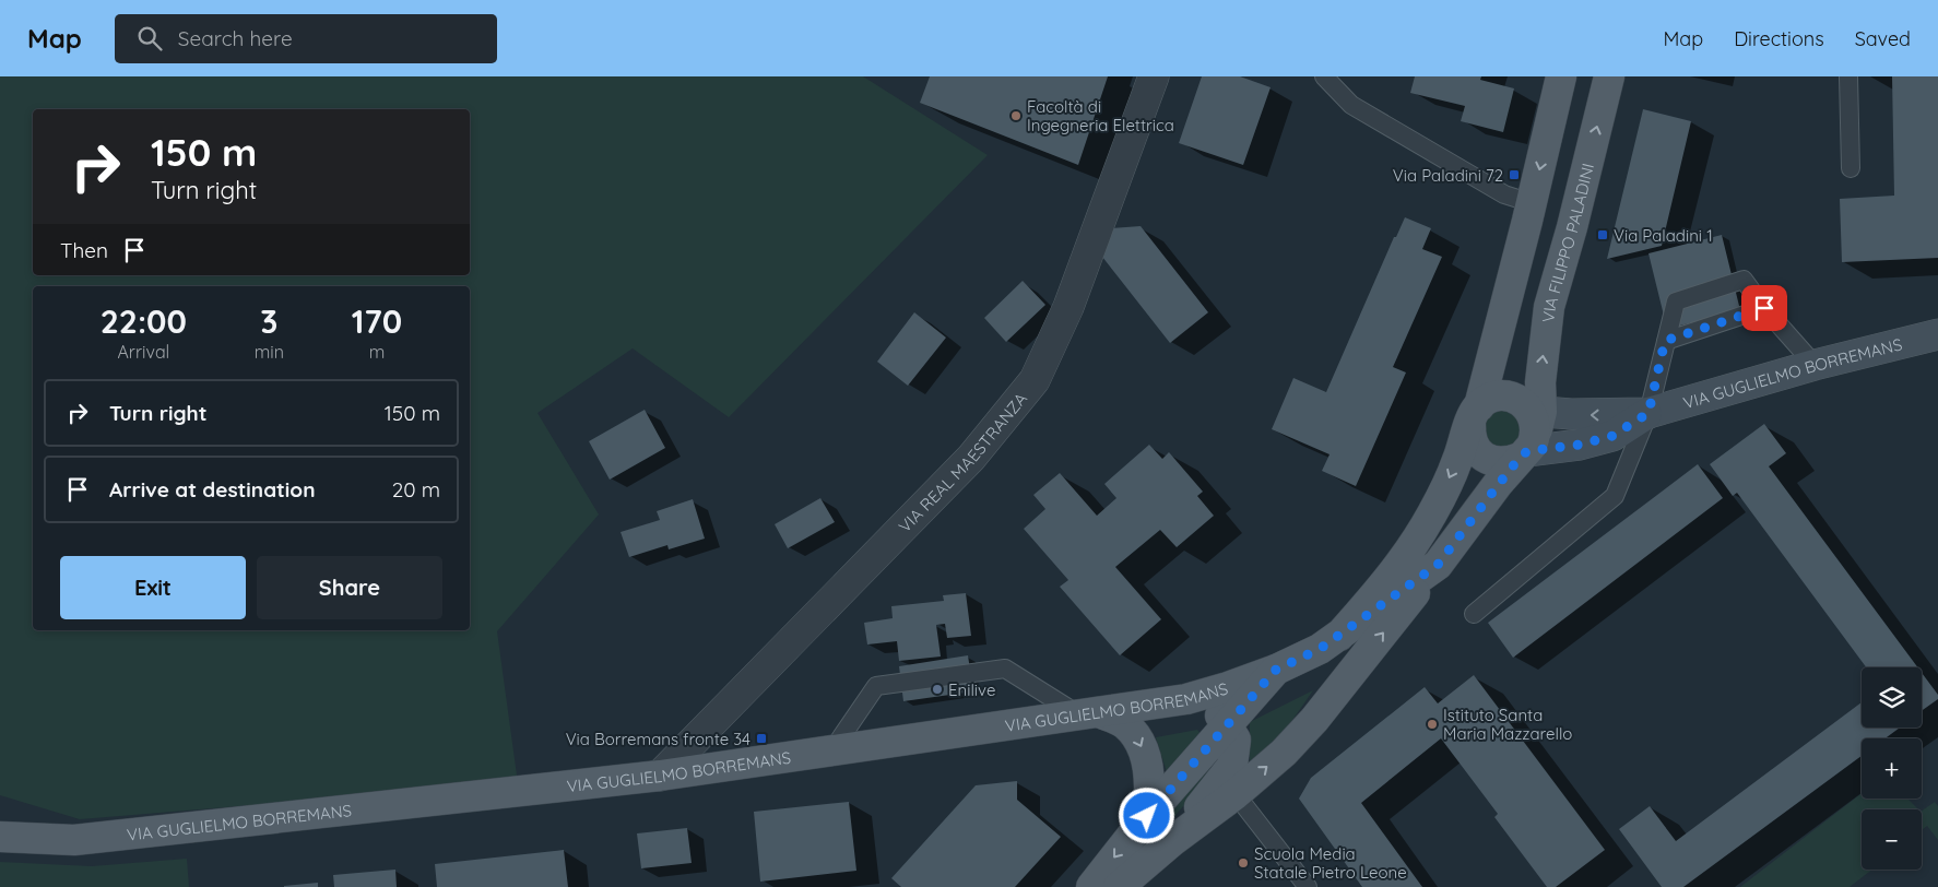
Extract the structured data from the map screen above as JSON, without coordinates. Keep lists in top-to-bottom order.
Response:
{
  "streets": {
    "main road": ["VIA FILIPPO PALADINI", "VIA GUGLIELMO BORREMANS"],
    "street": ["VIA REAL MAESTRANZA"]
  },
  "crossings": [
    ["VIA GUGLIELMO BORREMANS", "VIA REAL MAESTRANZA"]
  ],
  "places": {
    "other": [
      "Facoltà di Ingegneria Elettrica",
      "Enilive",
      "Istituto Santa Maria Mazzarello",
      "Scuola Media Statale Pietro Leone"
    ],
    "transit": ["Via Paladini 72", "Via Paladini 1", "Via Borremans fronte 34"]
  },
  "page": {
    "header": "Map",
    "search": "Search here",
    "nav": ["Map", "Directions", "Saved"],
    "turn": ["150 m", "Turn right"],
    "then": "Then",
    "eta": [
      "22:00",
      "Arrival",
      "3",
      "min",
      "170",
      "m"
    ],
    "list": [
      {
        "name": "Turn right",
        "value": "150 m"
      },
      {
        "name": "Arrive at destination",
        "value": "20 m"
      }
    ],
    "buttons": ["Exit", "Share"],
    "map_buttons": ["+", "−"]
  }
}
